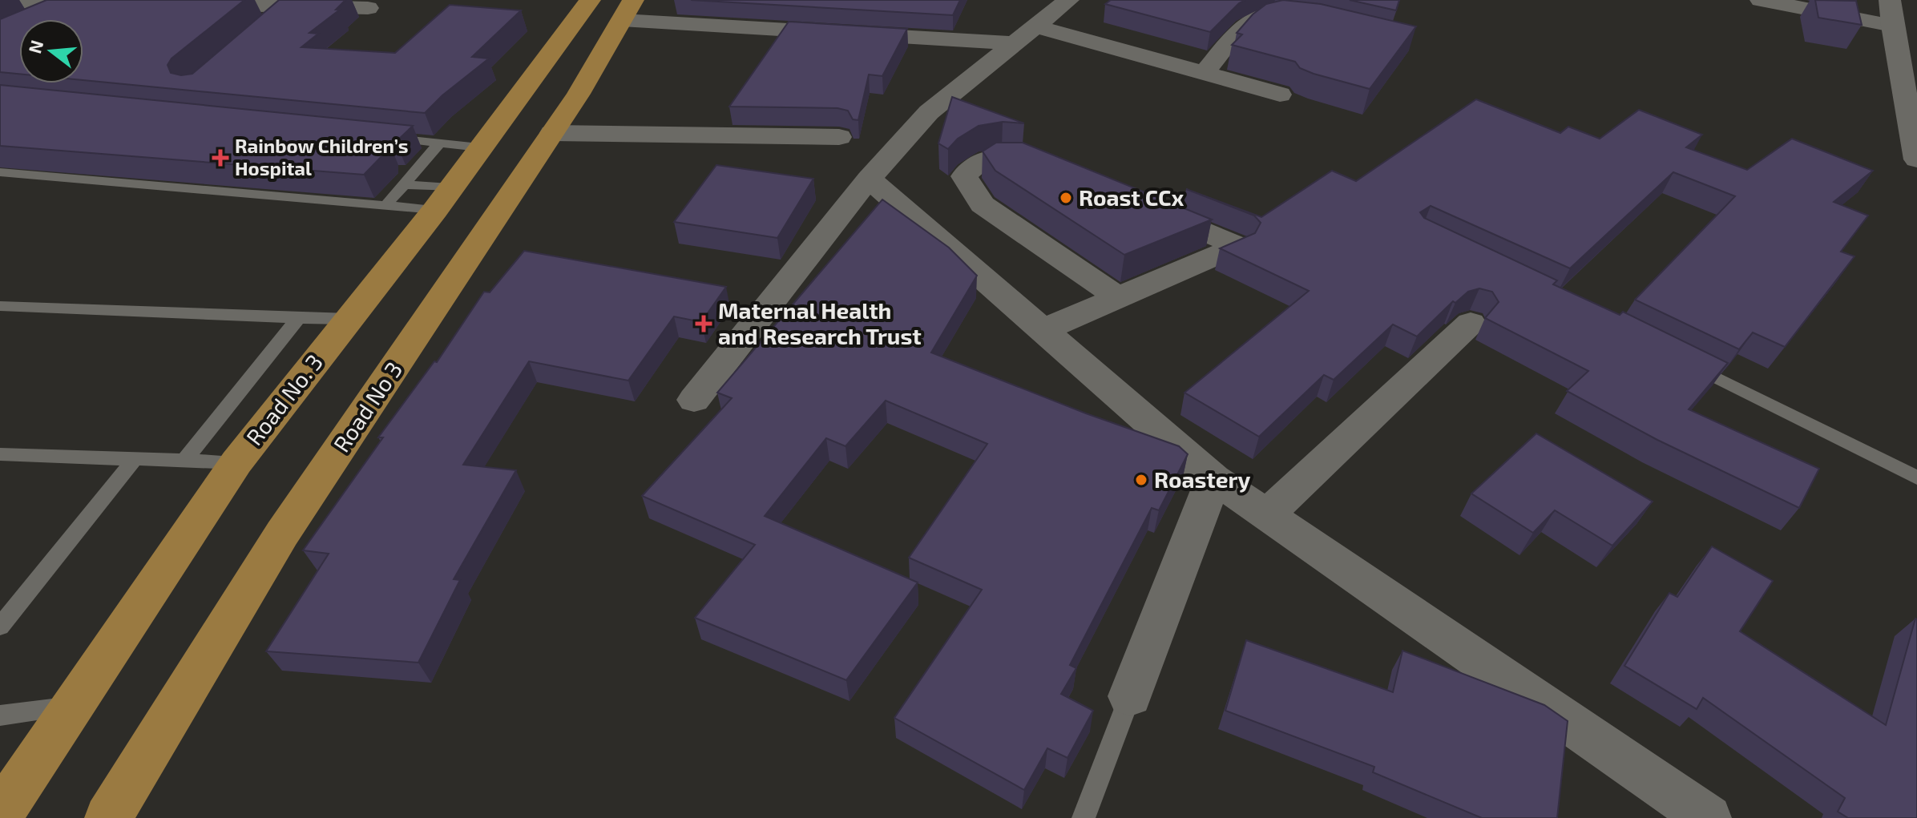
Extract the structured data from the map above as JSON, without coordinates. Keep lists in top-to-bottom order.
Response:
{
  "streets": {
    "main road": ["Road No. 3", "Road No 3"]
  },
  "places": {
    "health": ["Rainbow Children’s Hospital", "Maternal Health and Research Trust"],
    "other": ["Roast CCx", "Roastery"]
  },
  "north": "left"
}
